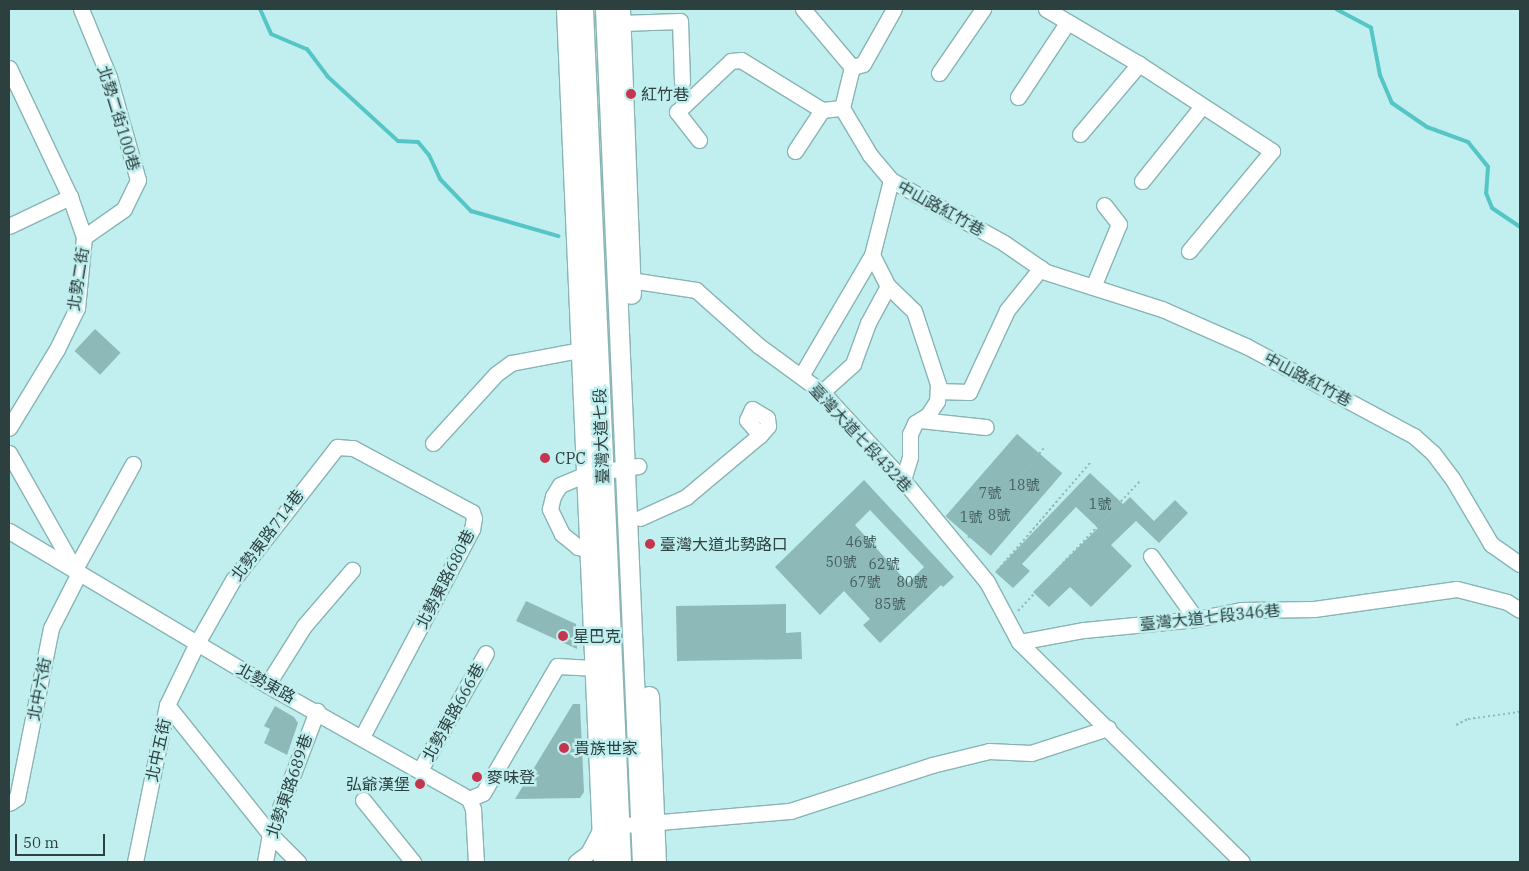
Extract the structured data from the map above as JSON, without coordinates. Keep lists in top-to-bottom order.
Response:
{
  "streets": {
    "main road": ["臺灣大道七段"],
    "street": [
      "北勢二街100巷",
      "中山路紅竹巷",
      "北勢二街",
      "臺灣大道七段432巷",
      "北勢東路714巷",
      "北勢東路680巷",
      "臺灣大道七段346巷",
      "北勢東路",
      "北中六街",
      "北勢東路666巷",
      "北中五街",
      "北勢東路689巷"
    ]
  },
  "crossings": [
    ["北勢二街100巷", "北勢二街"],
    ["中山路紅竹巷", "臺灣大道七段432巷"],
    ["臺灣大道七段", "臺灣大道七段432巷"],
    ["臺灣大道七段432巷", "臺灣大道七段346巷"],
    ["北勢東路714巷", "北勢東路680巷"],
    ["北勢東路714巷", "北勢東路"],
    ["北勢東路714巷", "北中五街"],
    ["北勢東路680巷", "北勢東路"],
    ["北勢東路", "北中六街"],
    ["北勢東路", "北勢東路666巷"],
    ["北勢東路", "北中五街"],
    ["北勢東路", "北勢東路689巷"]
  ],
  "places": [
    "紅竹巷",
    "CPC",
    "臺灣大道北勢路口",
    "星巴克",
    "貴族世家",
    "麥味登",
    "弘爺漢堡"
  ],
  "house_numbers": [
    "18號",
    "7號",
    "1號",
    "8號",
    "1號",
    "46號",
    "50號",
    "62號",
    "67號",
    "80號",
    "85號"
  ],
  "scale_bar": "50 m"
}
